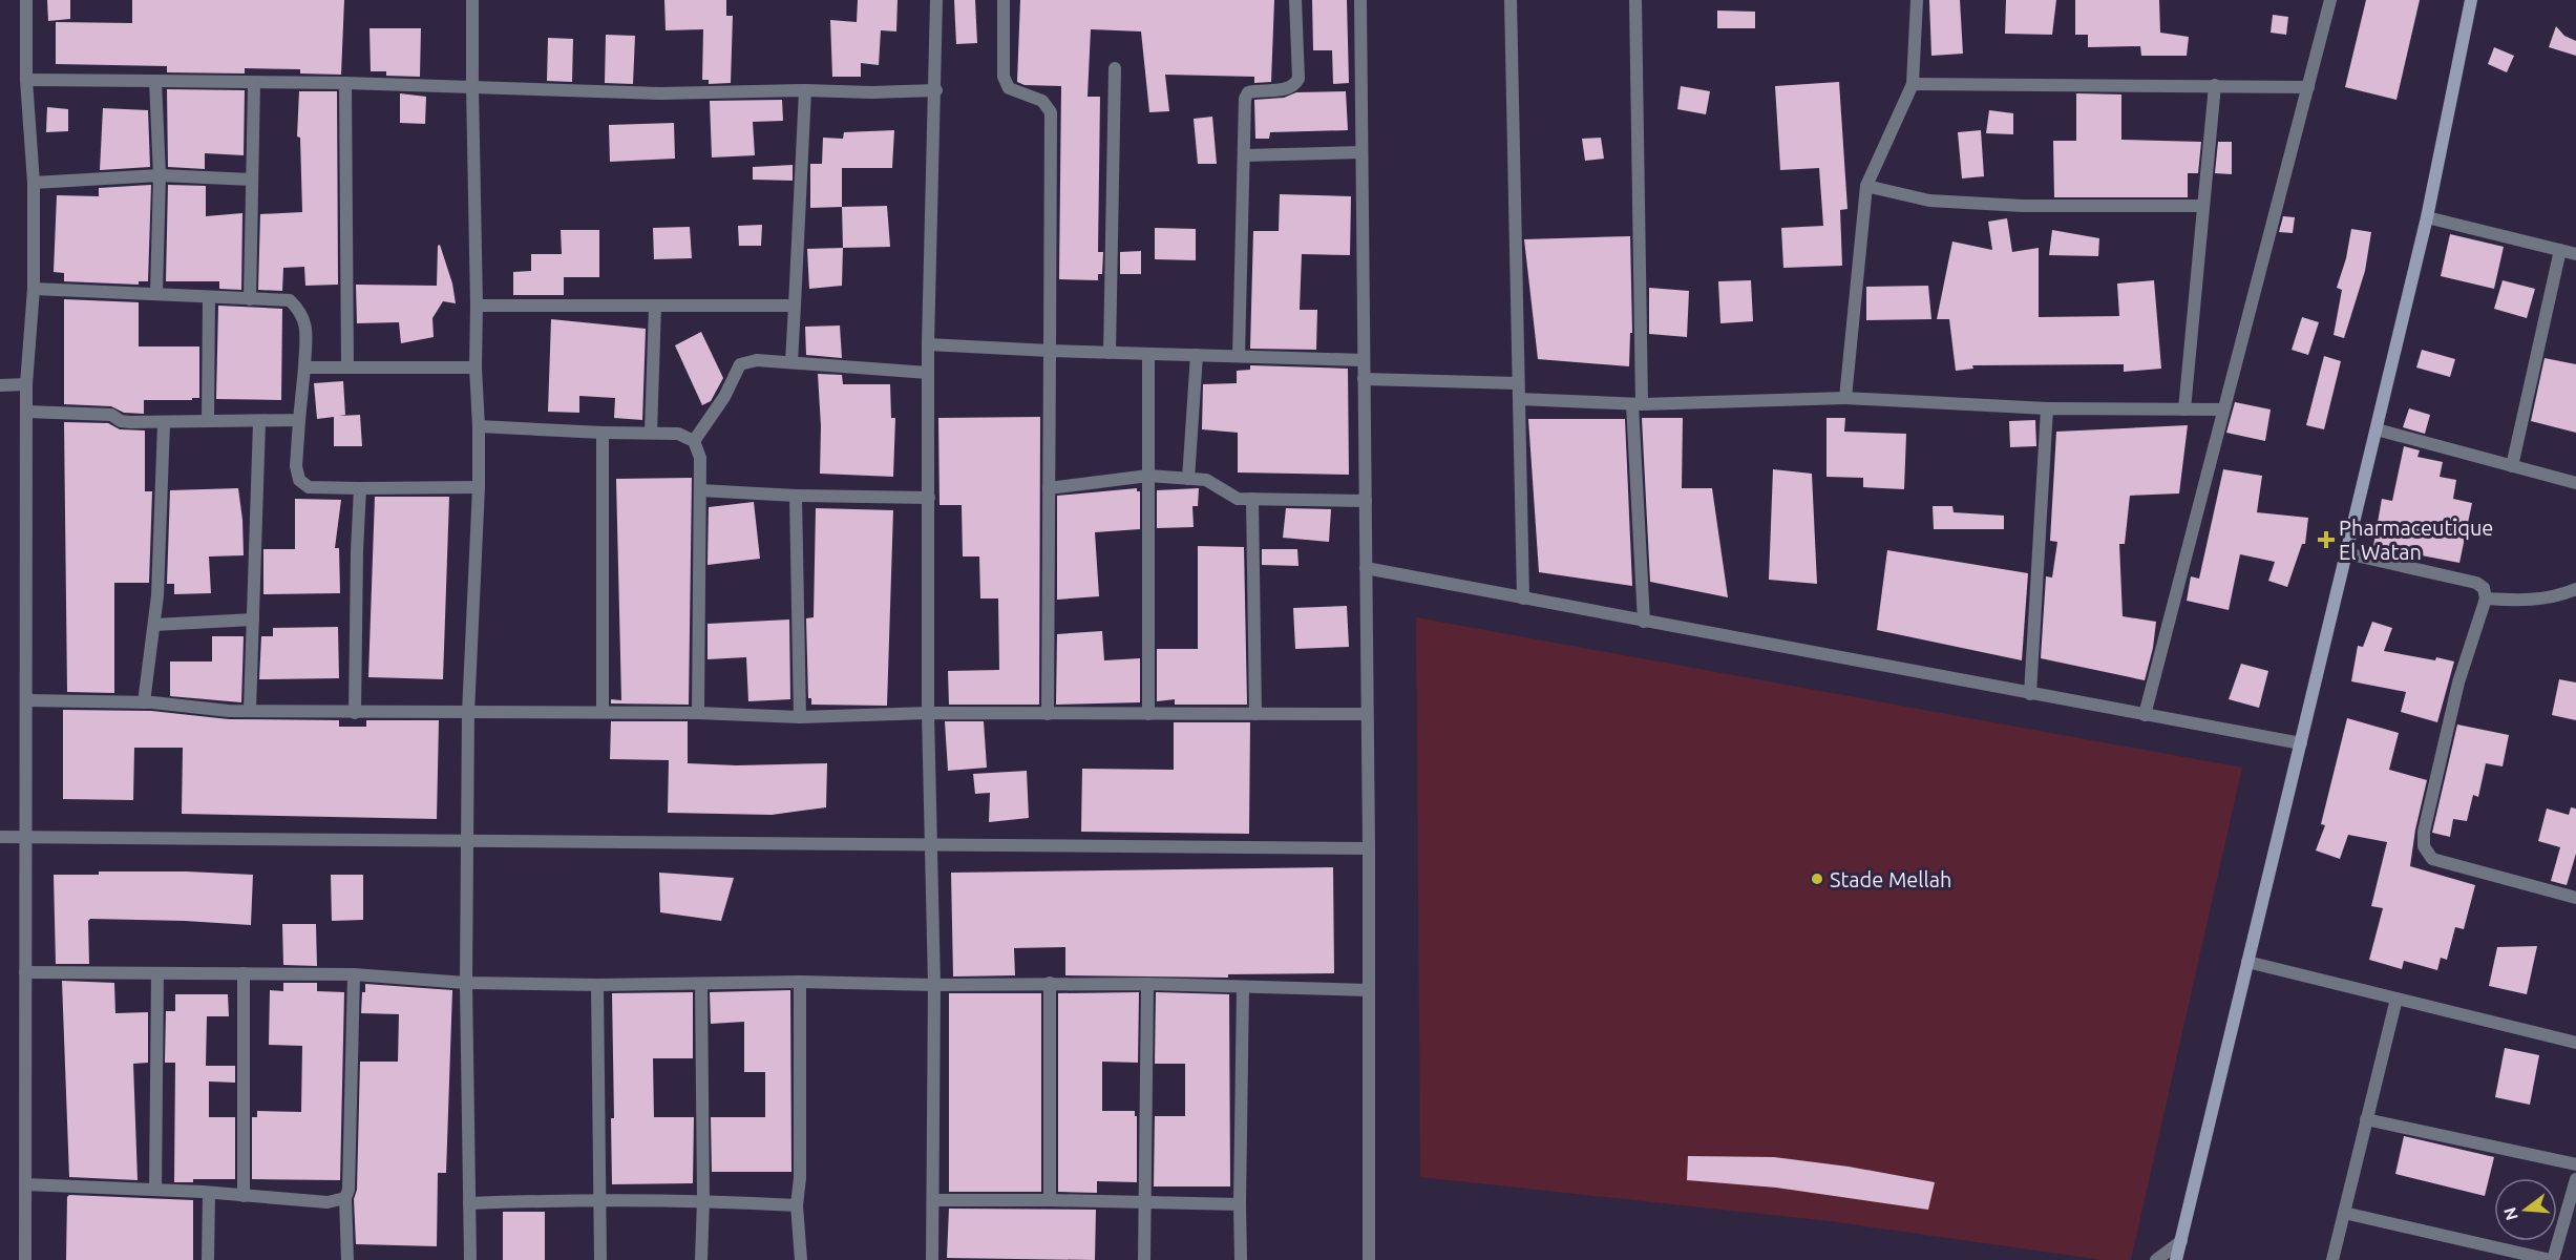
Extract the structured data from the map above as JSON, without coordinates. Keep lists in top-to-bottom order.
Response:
{
  "places": {
    "health": ["Pharmaceutique El Watan"],
    "other": ["Stade Mellah"]
  },
  "north": "left"
}
